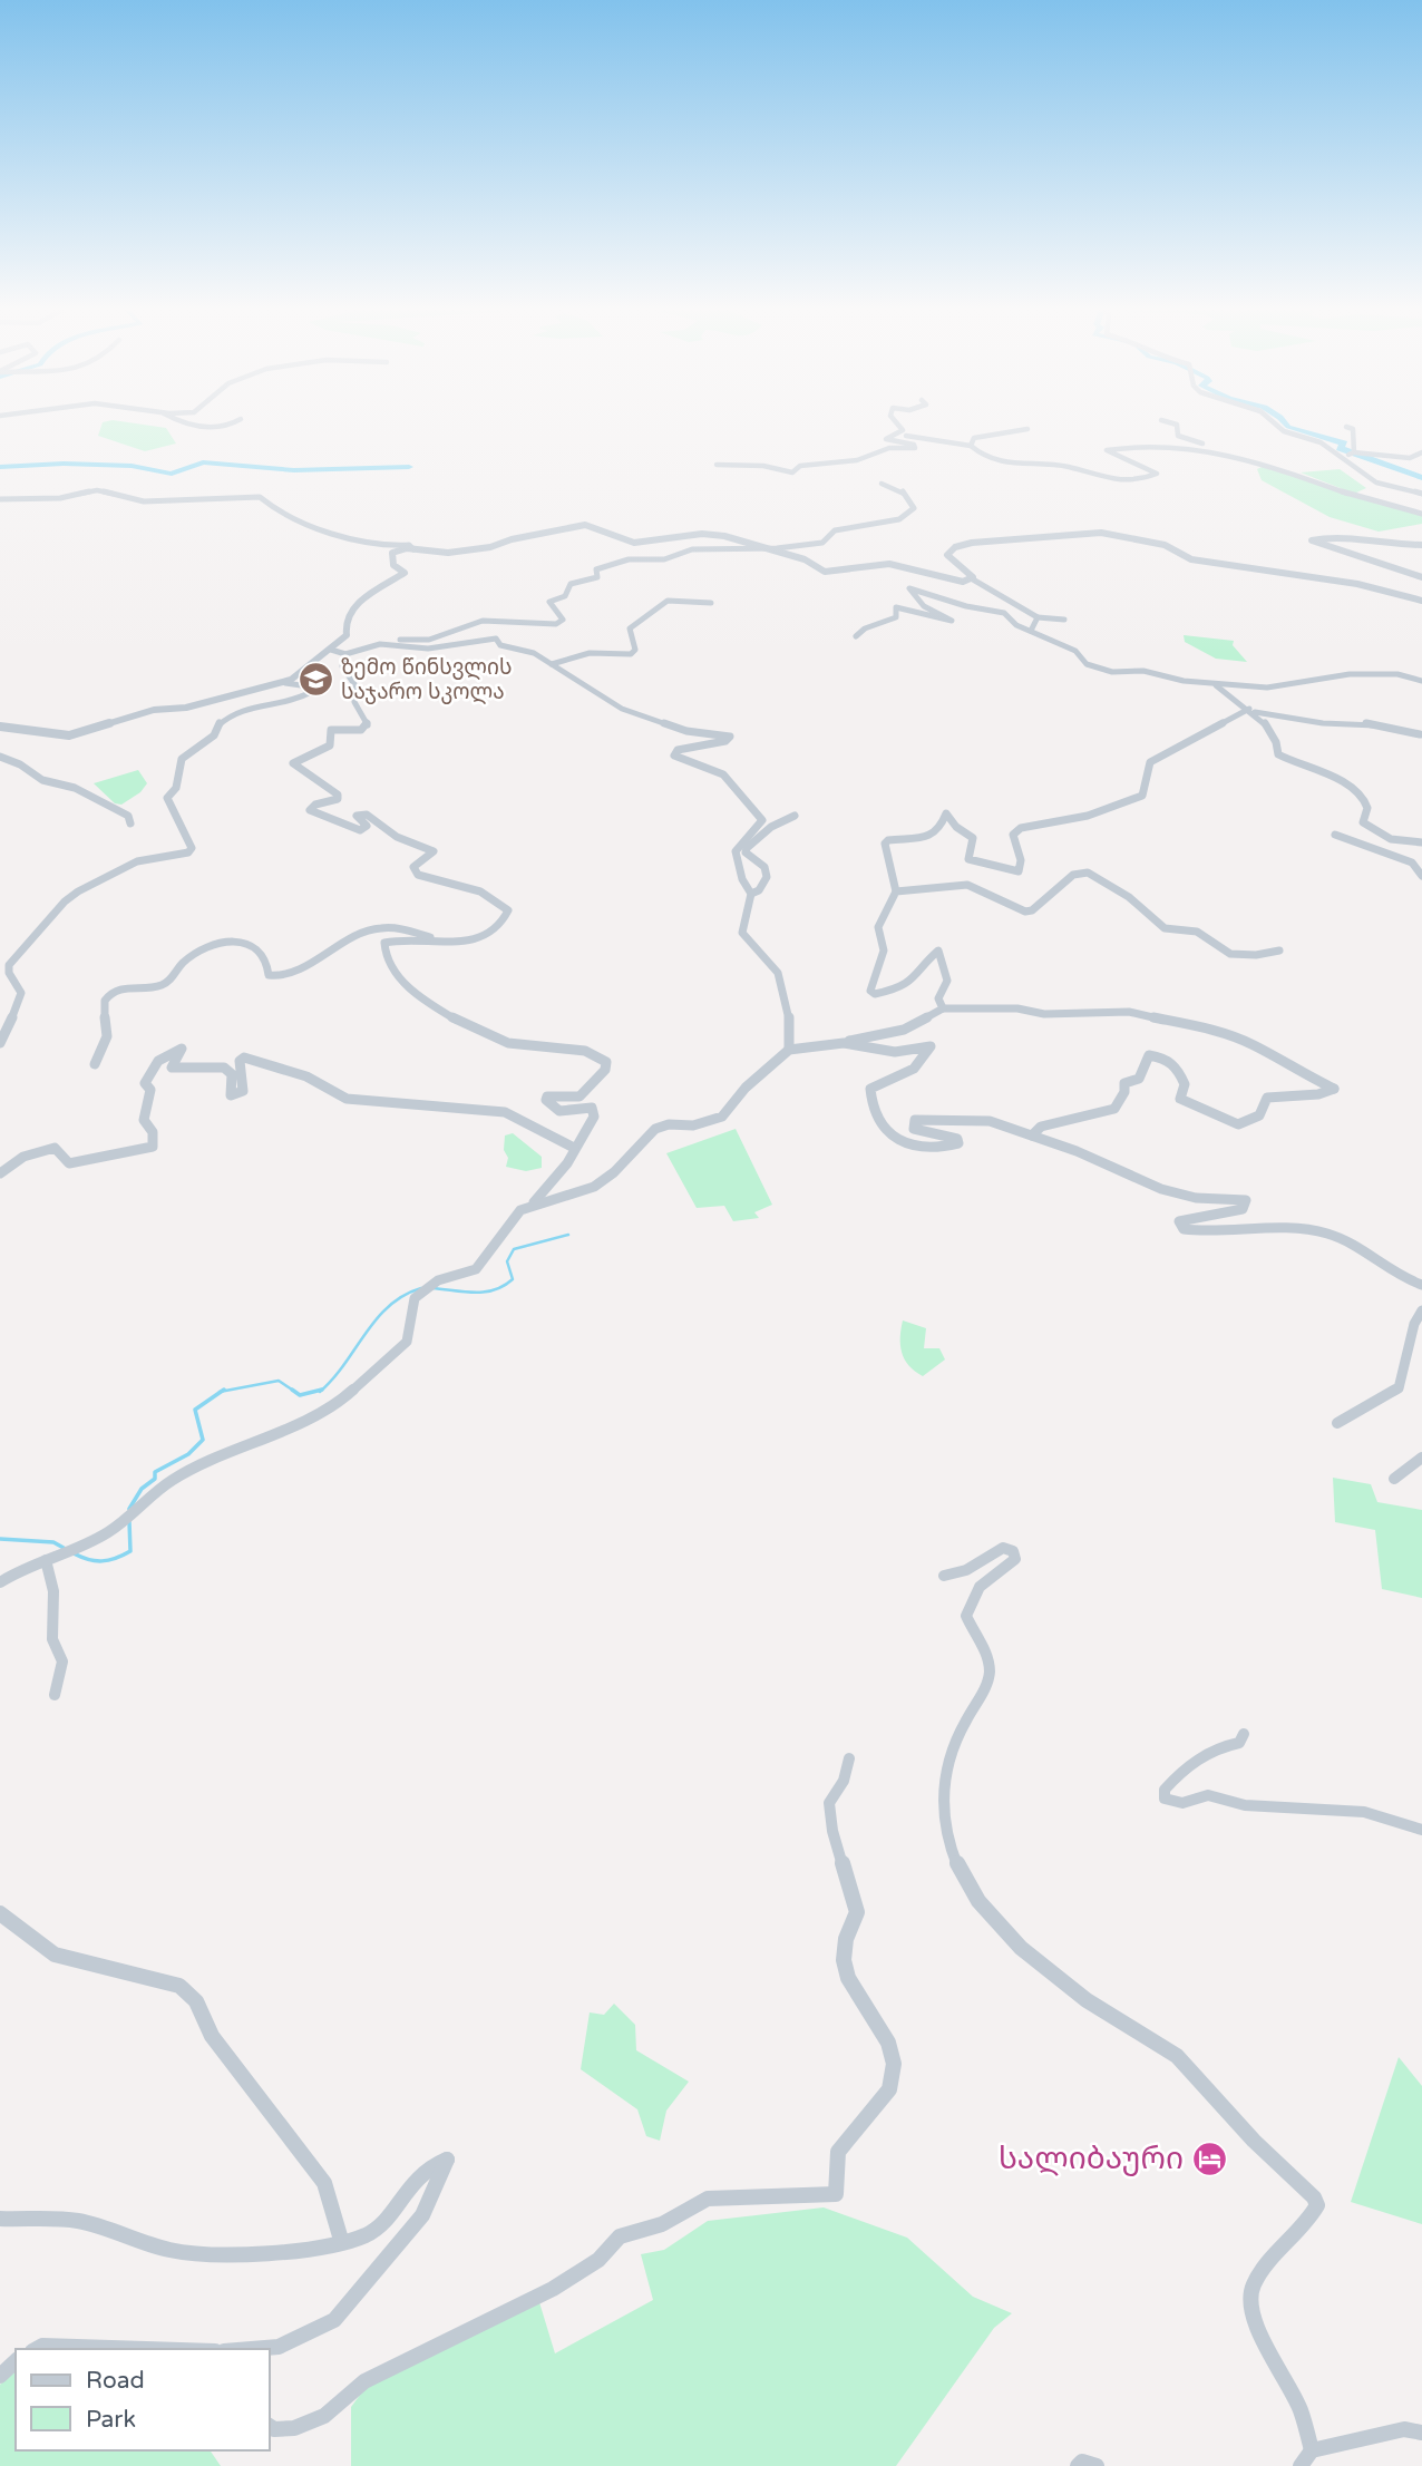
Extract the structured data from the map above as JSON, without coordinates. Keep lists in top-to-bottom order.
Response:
{
  "places": {
    "school or university": ["ზემო წინსვლის საჯარო სკოლა"],
    "hotel": ["სალიბაური"]
  },
  "legend": ["Road", "Park"]
}
